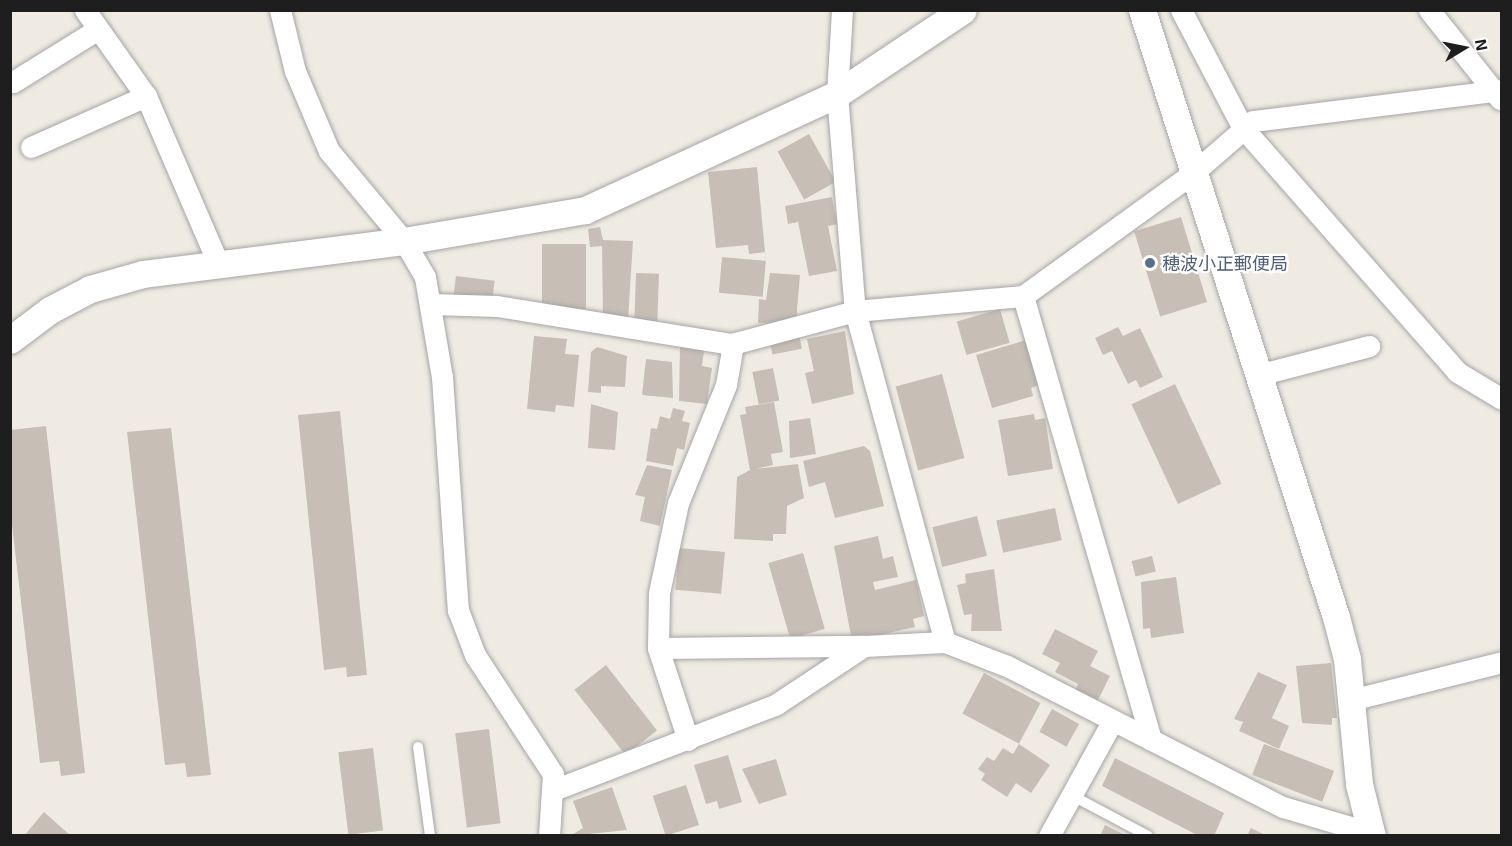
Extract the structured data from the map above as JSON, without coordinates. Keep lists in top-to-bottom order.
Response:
{
  "places": ["穂波小正郵便局"],
  "north": "right"
}
